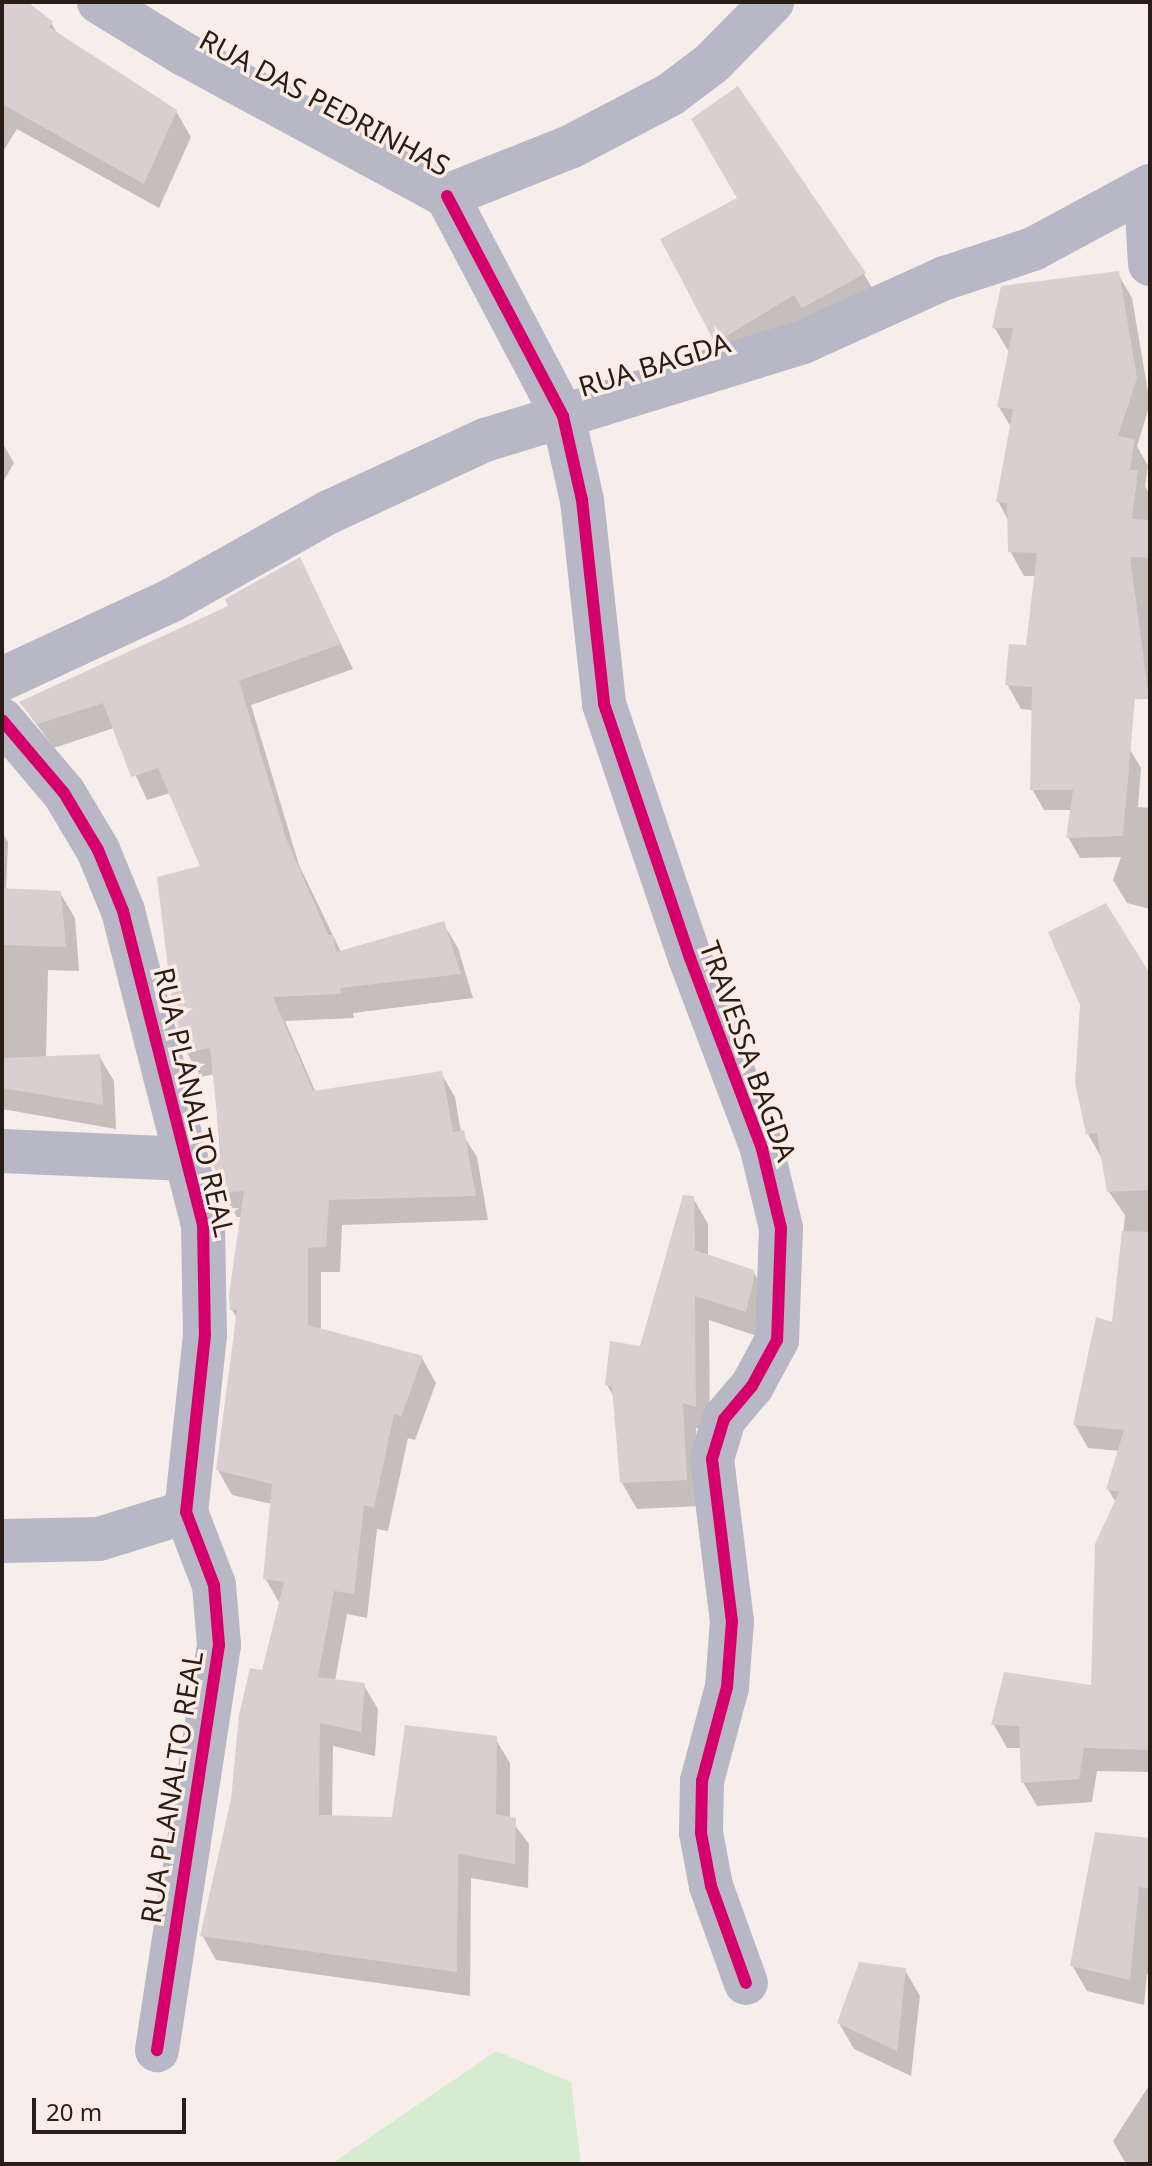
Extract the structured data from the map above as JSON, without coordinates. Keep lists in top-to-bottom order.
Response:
{
  "streets": {
    "street": [
      "RUA DAS PEDRINHAS",
      "RUA BAGDA",
      "TRAVESSA BAGDA",
      "RUA PLANALTO REAL"
    ]
  },
  "crossings": [
    ["RUA DAS PEDRINHAS", "TRAVESSA BAGDA"],
    ["RUA BAGDA", "TRAVESSA BAGDA"]
  ],
  "scale_bar": "20 m"
}
